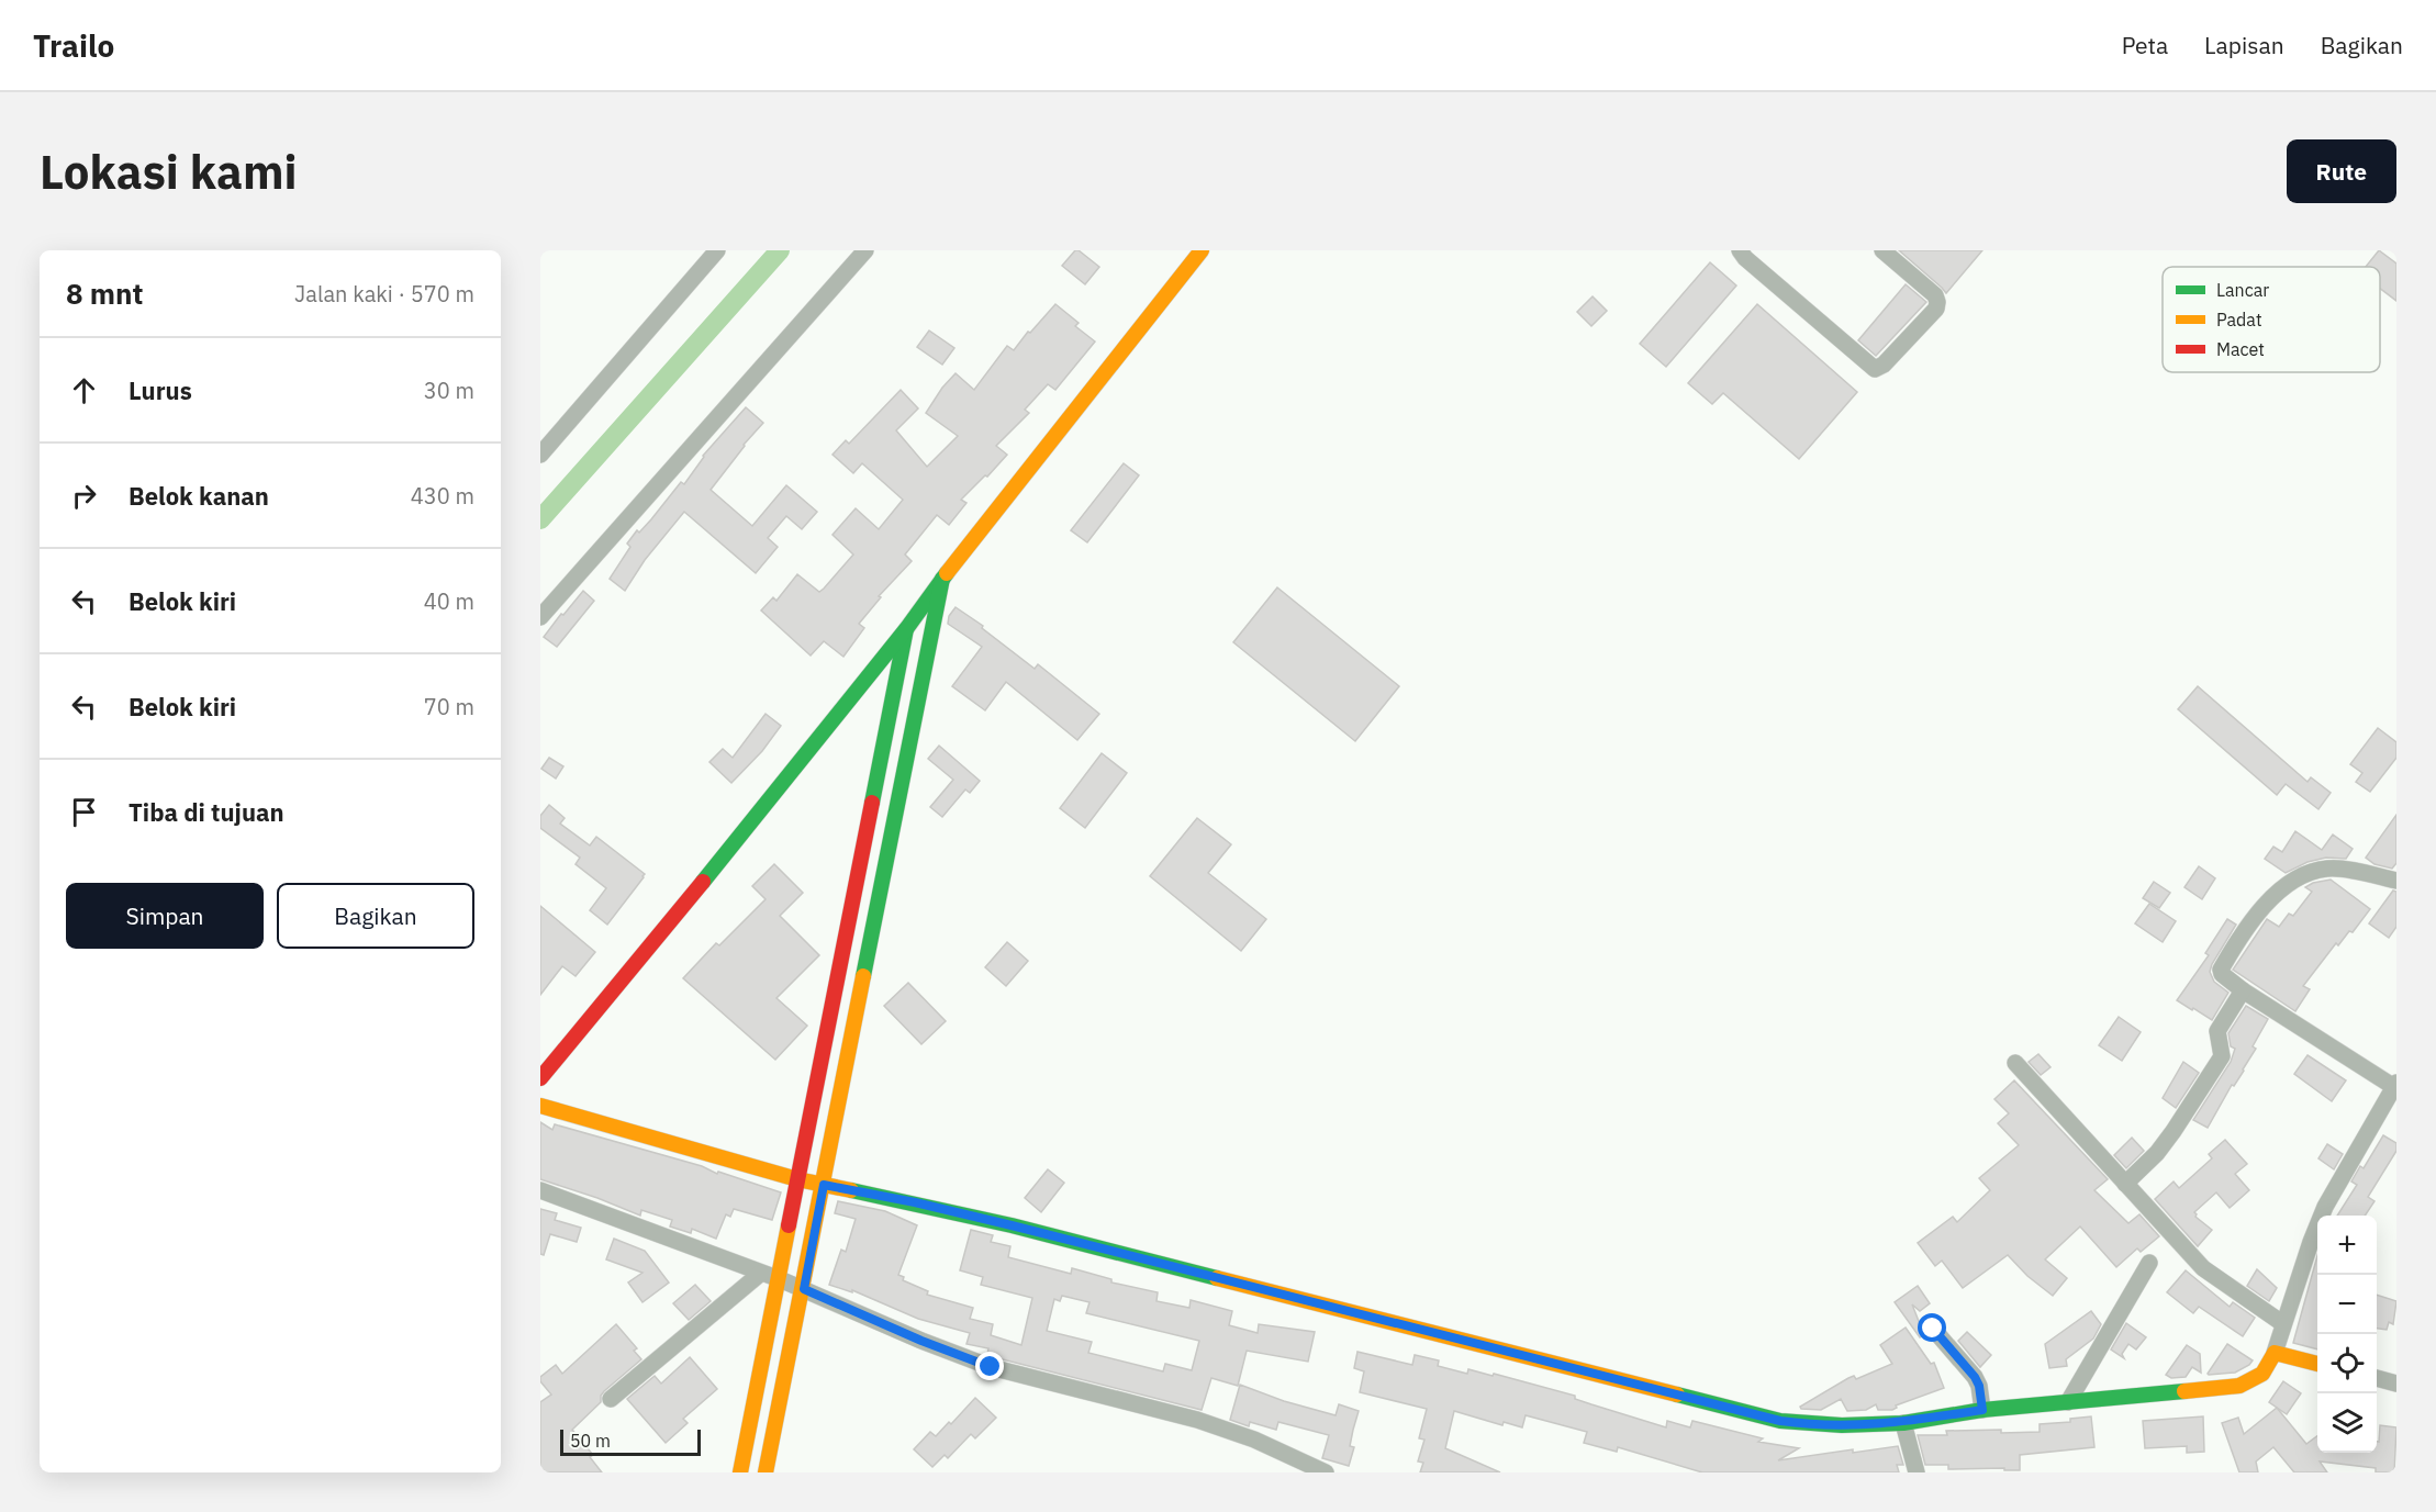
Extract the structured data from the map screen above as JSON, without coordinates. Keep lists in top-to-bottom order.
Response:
{
  "legend": ["Lancar", "Padat", "Macet"],
  "scale_bar": "50 m",
  "page": {
    "header": "Trailo",
    "nav": ["Peta", "Lapisan", "Bagikan"],
    "buttons": [
      "Rute",
      ["Simpan", "Bagikan"]
    ],
    "title": "Lokasi kami",
    "heading": ["8 mnt", "Jalan kaki · 570 m"],
    "list": [
      ["Lurus", "30 m"],
      ["Belok kanan", "430 m"],
      ["Belok kiri", "40 m"],
      ["Belok kiri", "70 m"],
      "Tiba di tujuan"
    ],
    "map_buttons": ["+", "−"],
    "scale": "50 m"
  }
}
